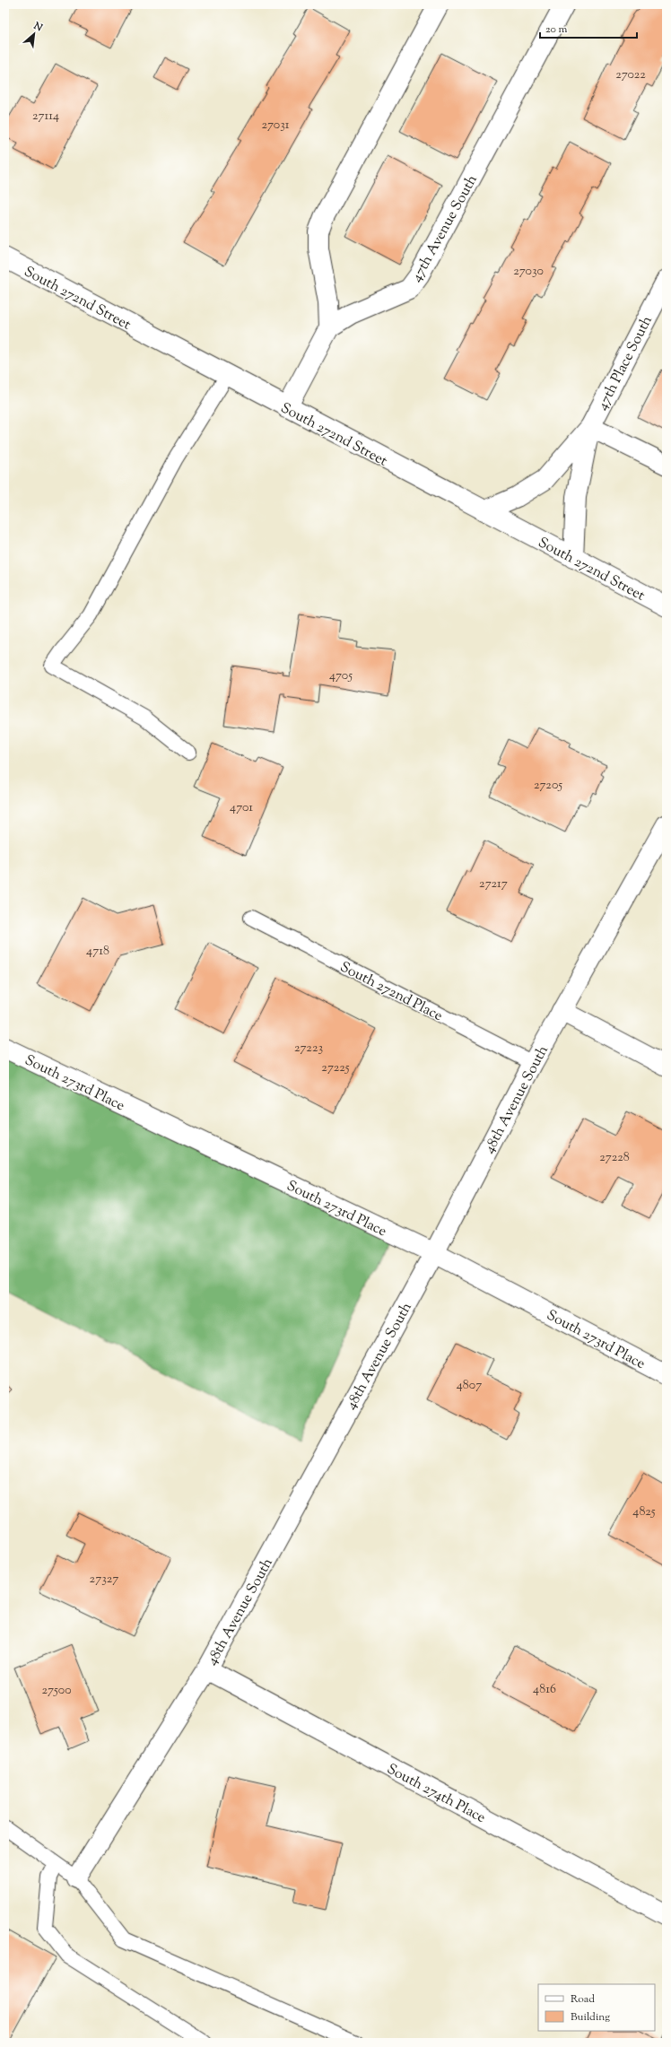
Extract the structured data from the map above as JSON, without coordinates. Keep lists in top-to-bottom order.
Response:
{
  "streets": {
    "street": [
      "47th Avenue South",
      "South 272nd Street",
      "47th Place South",
      "South 273rd Place",
      "48th Avenue South",
      "South 274th Place"
    ],
    "lane": ["South 272nd Place"]
  },
  "crossings": [
    ["South 272nd Street", "47th Place South"],
    ["South 272nd Place", "48th Avenue South"],
    ["South 273rd Place", "48th Avenue South"],
    ["48th Avenue South", "South 274th Place"]
  ],
  "house_numbers": [
    "27022",
    "27114",
    "27031",
    "27030",
    "4705",
    "27205",
    "4701",
    "27217",
    "4718",
    "27223",
    "27225",
    "27228",
    "4807",
    "4825",
    "27327",
    "4816",
    "27500"
  ],
  "legend": ["Road", "Building"],
  "scale_bar": "20 m",
  "north": "top right"
}
